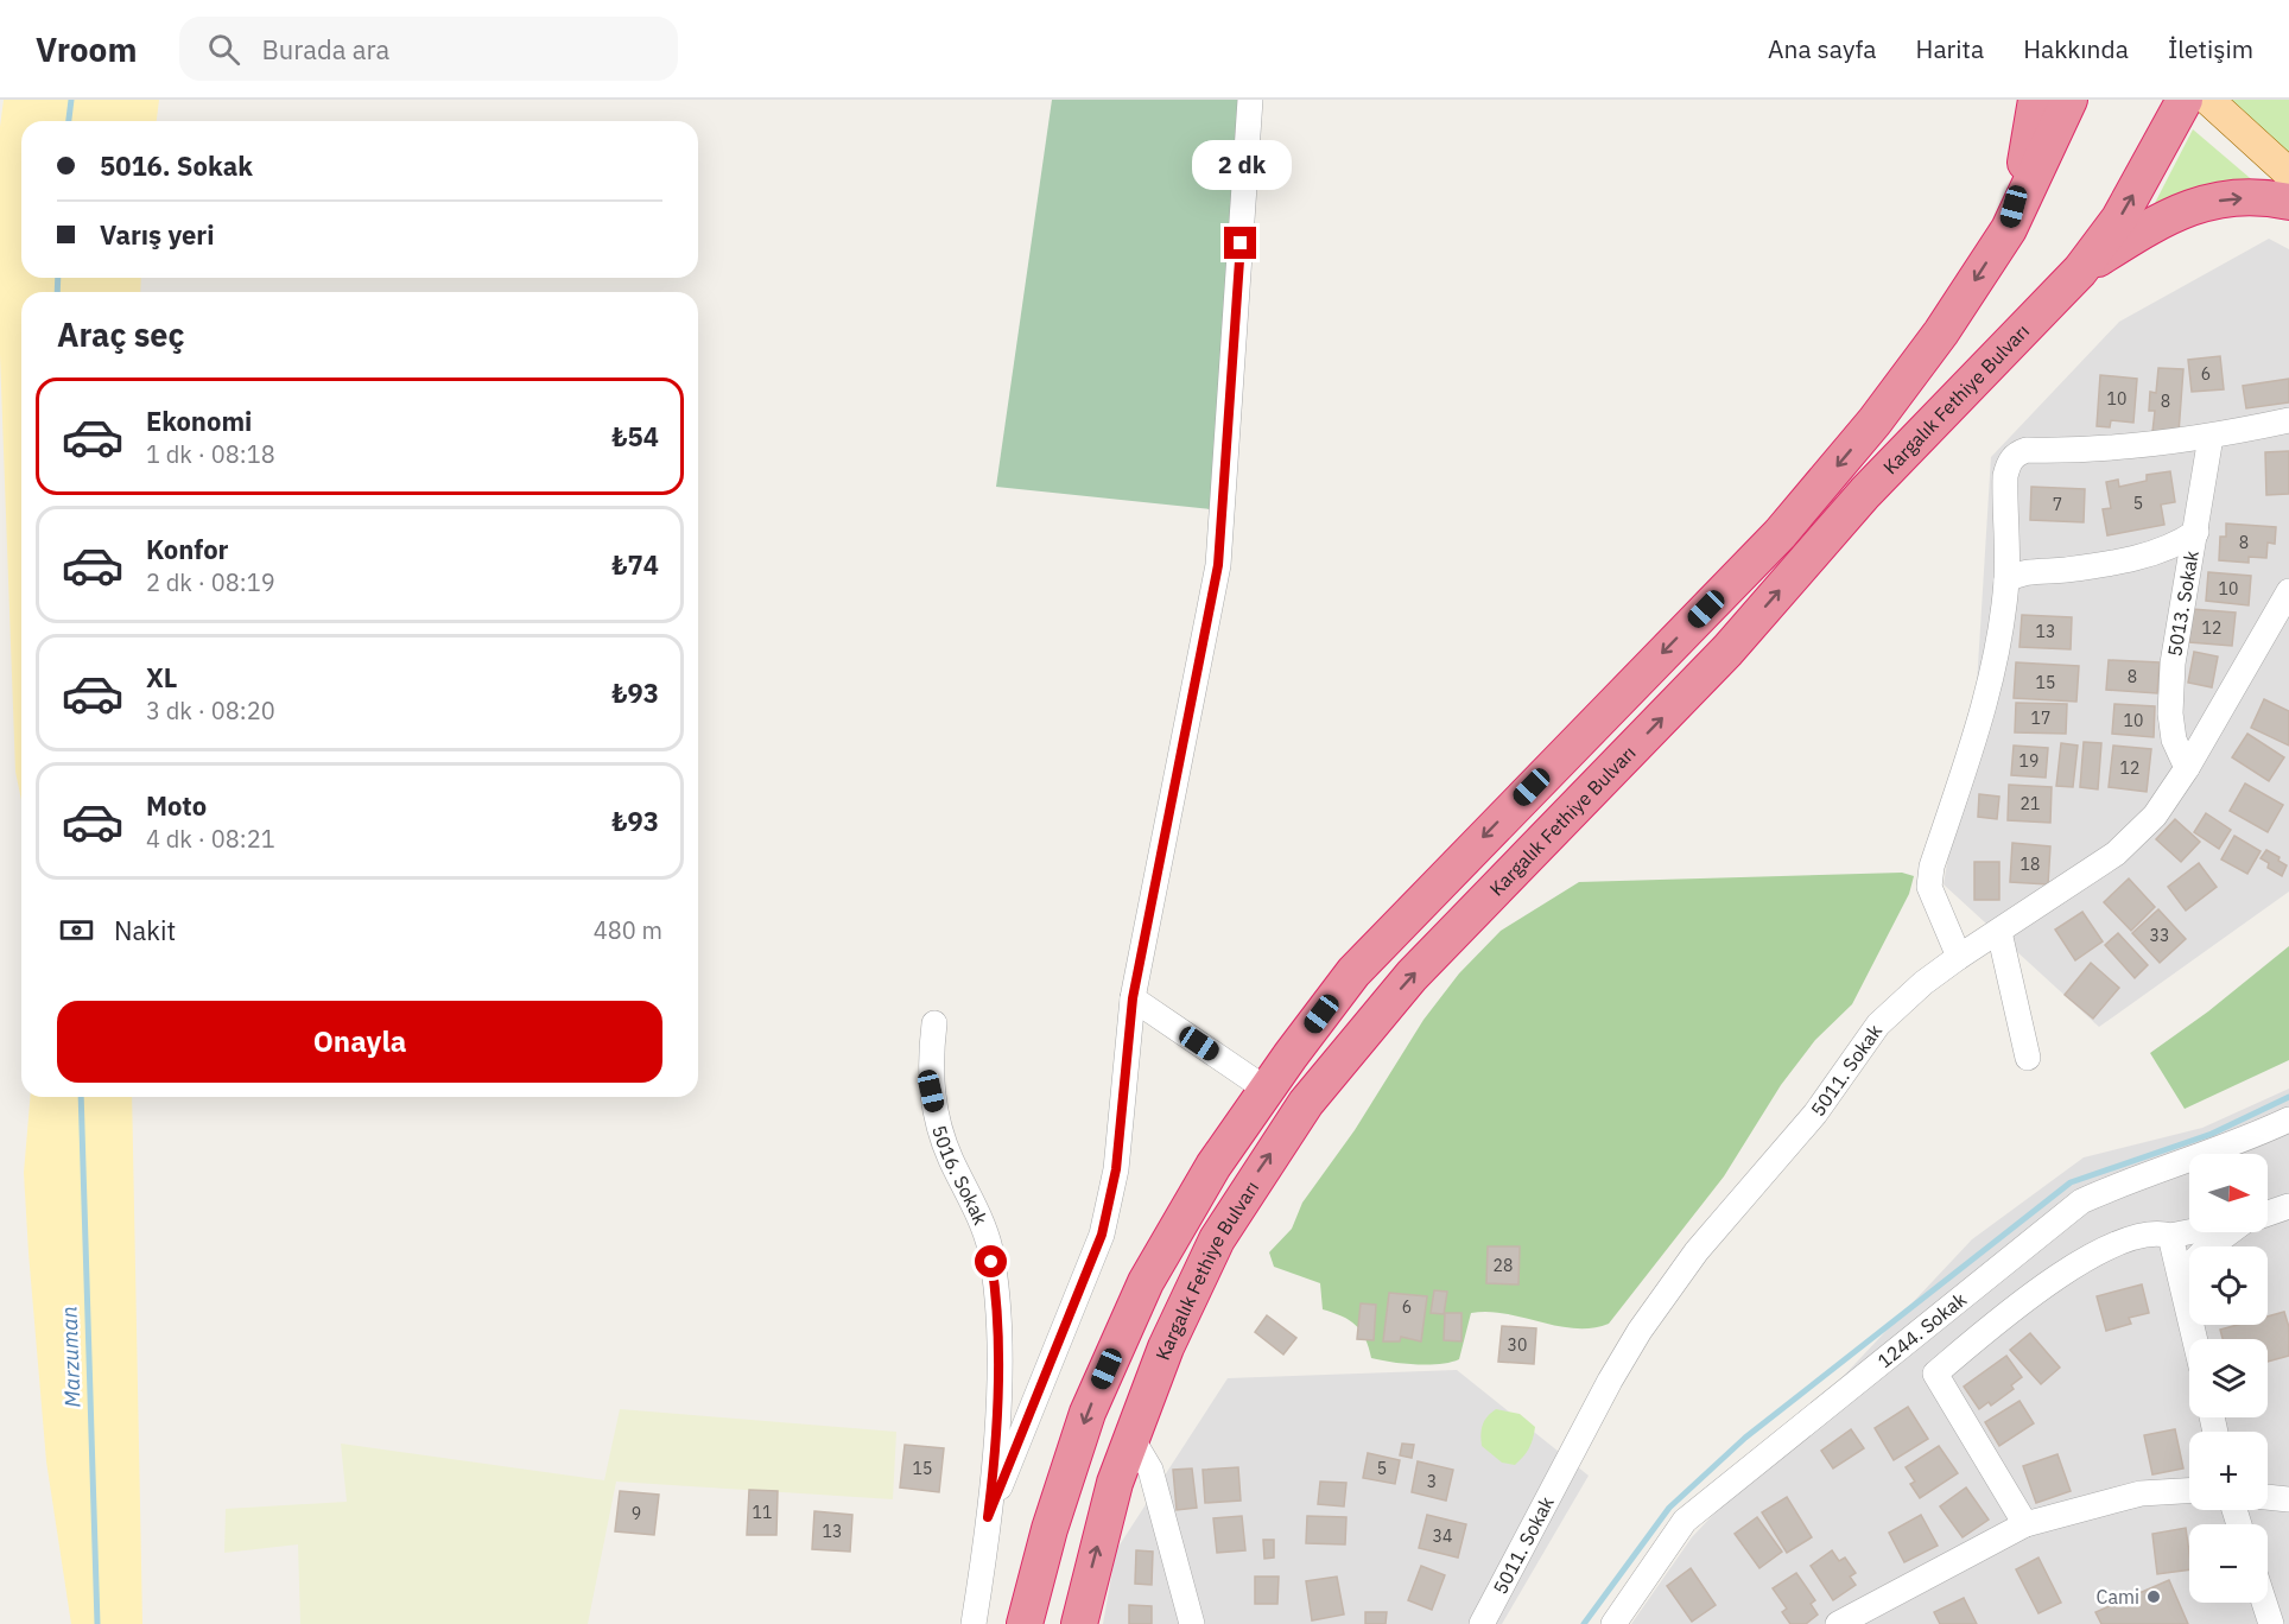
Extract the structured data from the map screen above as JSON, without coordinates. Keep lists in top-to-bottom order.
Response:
{
  "streets": {
    "highway": ["Kargalık Fethiye Bulvarı"],
    "street": [
      "5013. Sokak",
      "5011. Sokak",
      "5016. Sokak",
      "1244. Sokak"
    ]
  },
  "crossings": [
    ["5013. Sokak", "5011. Sokak"]
  ],
  "water": ["Marzuman"],
  "places": ["Cami"],
  "house_numbers": [
    "6",
    "10",
    "8",
    "5",
    "7",
    "8",
    "10",
    "12",
    "13",
    "8",
    "15",
    "17",
    "10",
    "19",
    "12",
    "21",
    "18",
    "33",
    "28",
    "6",
    "30",
    "15",
    "5",
    "3",
    "11",
    "9",
    "13",
    "34"
  ],
  "north": "right",
  "page": {
    "header": "Vroom",
    "search": "Burada ara",
    "nav": [
      "Ana sayfa",
      "Harita",
      "Hakkında",
      "İletişim"
    ],
    "banner": ["5016. Sokak", "Varış yeri"],
    "bubble": "2 dk",
    "heading": "Araç seç",
    "list": [
      {
        "name": "Ekonomi",
        "note": "1 dk · 08:18",
        "value": "₺54"
      },
      {
        "name": "Konfor",
        "note": "2 dk · 08:19",
        "value": "₺74"
      },
      {
        "name": "XL",
        "note": "3 dk · 08:20",
        "value": "₺93"
      },
      {
        "name": "Moto",
        "note": "4 dk · 08:21",
        "value": "₺93"
      }
    ],
    "pay": ["Nakit", "480 m"],
    "buttons": "Onayla",
    "map_buttons": ["+", "−"]
  }
}
